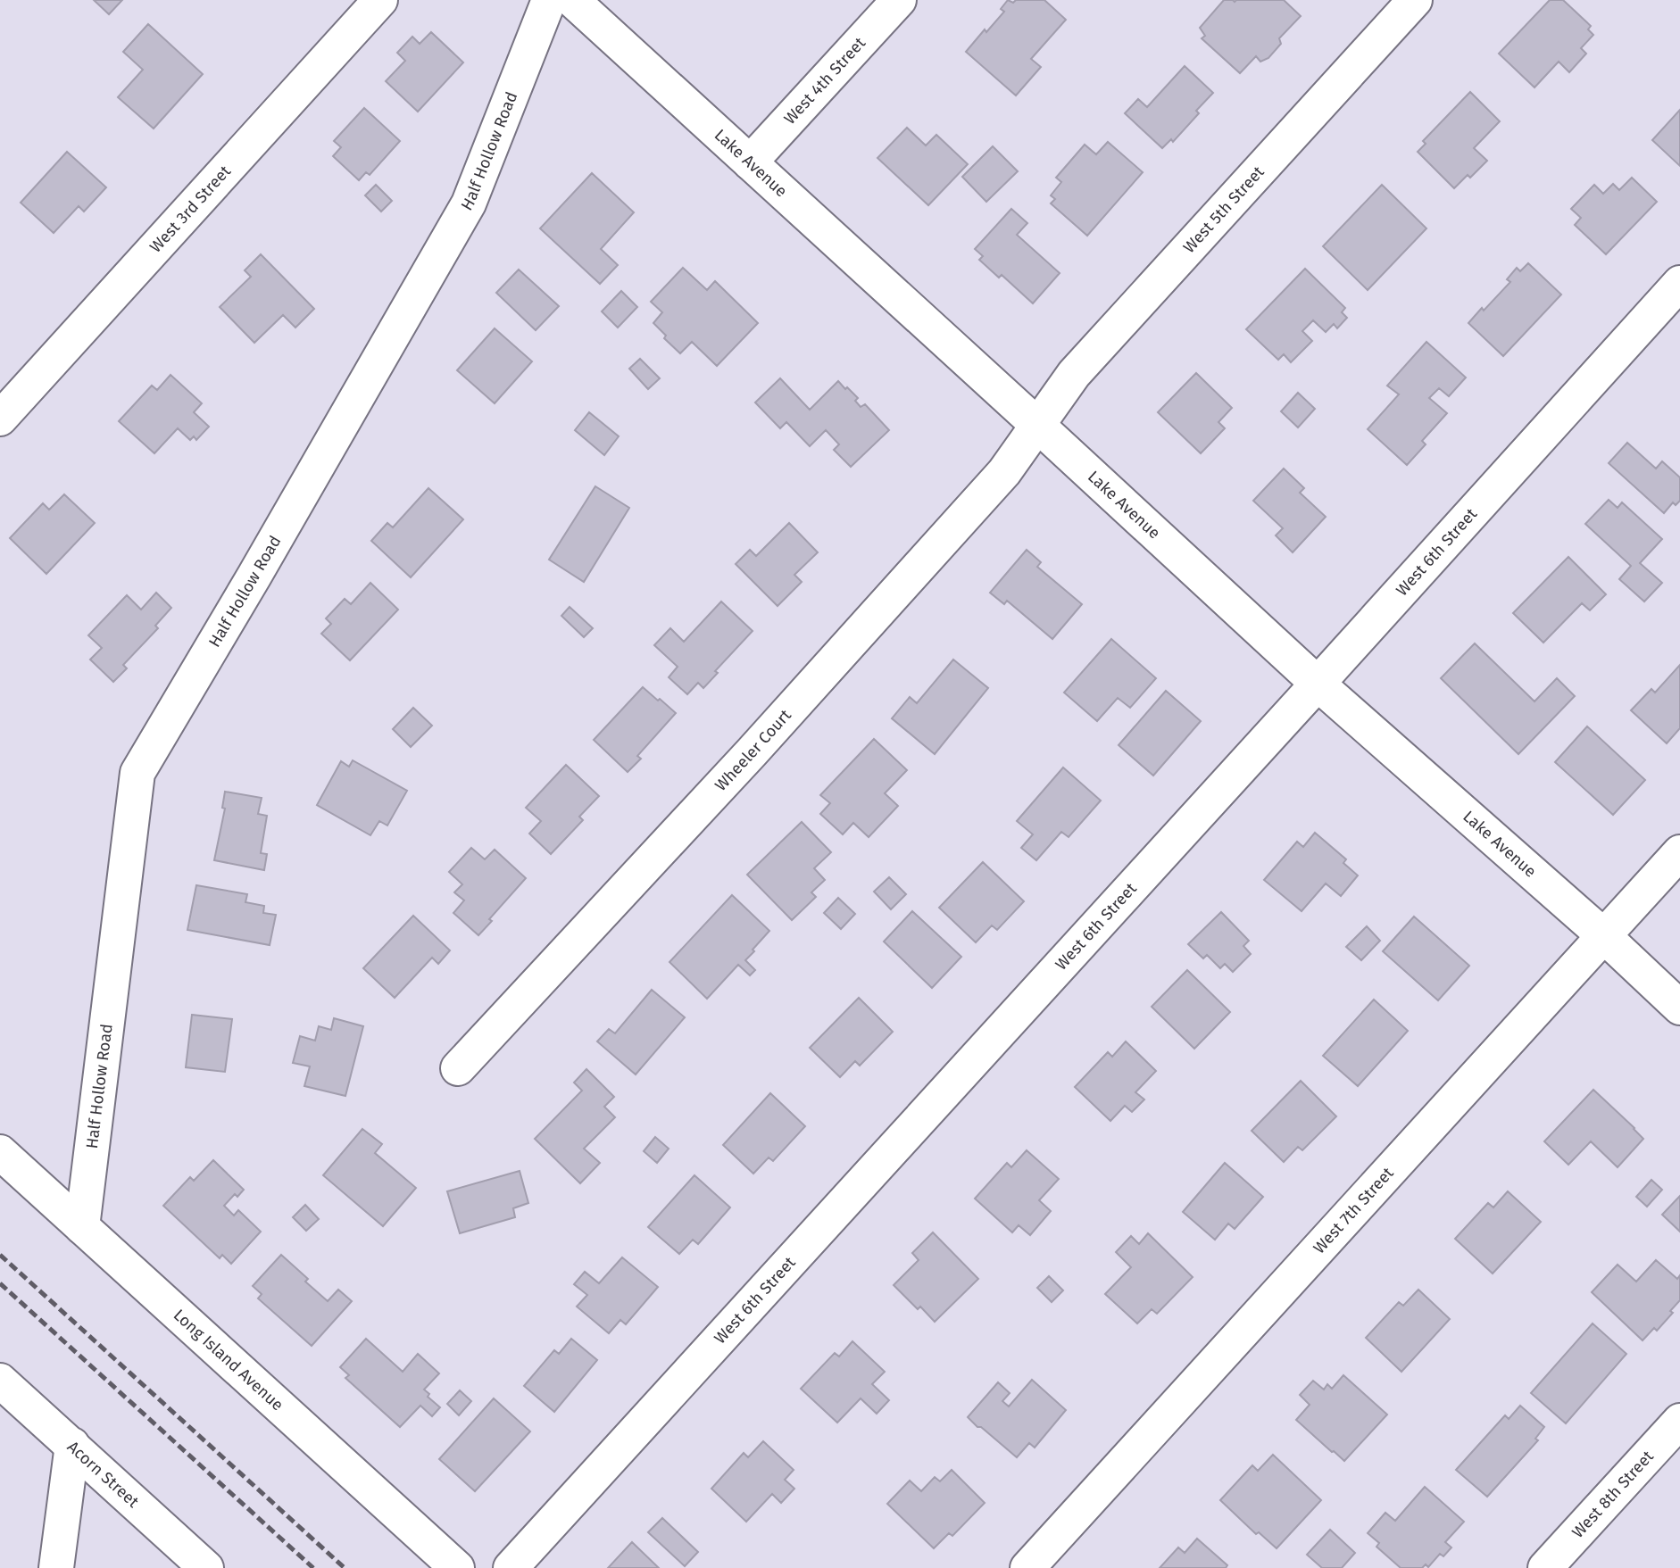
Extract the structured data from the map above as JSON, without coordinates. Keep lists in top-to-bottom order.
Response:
{
  "streets": {
    "street": [
      "West 4th Street",
      "Half Hollow Road",
      "Lake Avenue",
      "West 3rd Street",
      "West 5th Street",
      "West 6th Street",
      "Wheeler Court",
      "West 7th Street",
      "Long Island Avenue",
      "Acorn Street",
      "West 8th Street"
    ]
  },
  "crossings": [
    ["West 4th Street", "Lake Avenue"],
    ["Half Hollow Road", "Long Island Avenue"],
    ["Lake Avenue", "West 5th Street"],
    ["Lake Avenue", "West 6th Street"],
    ["Lake Avenue", "Wheeler Court"],
    ["Lake Avenue", "West 7th Street"],
    ["West 5th Street", "Wheeler Court"]
  ]
}
